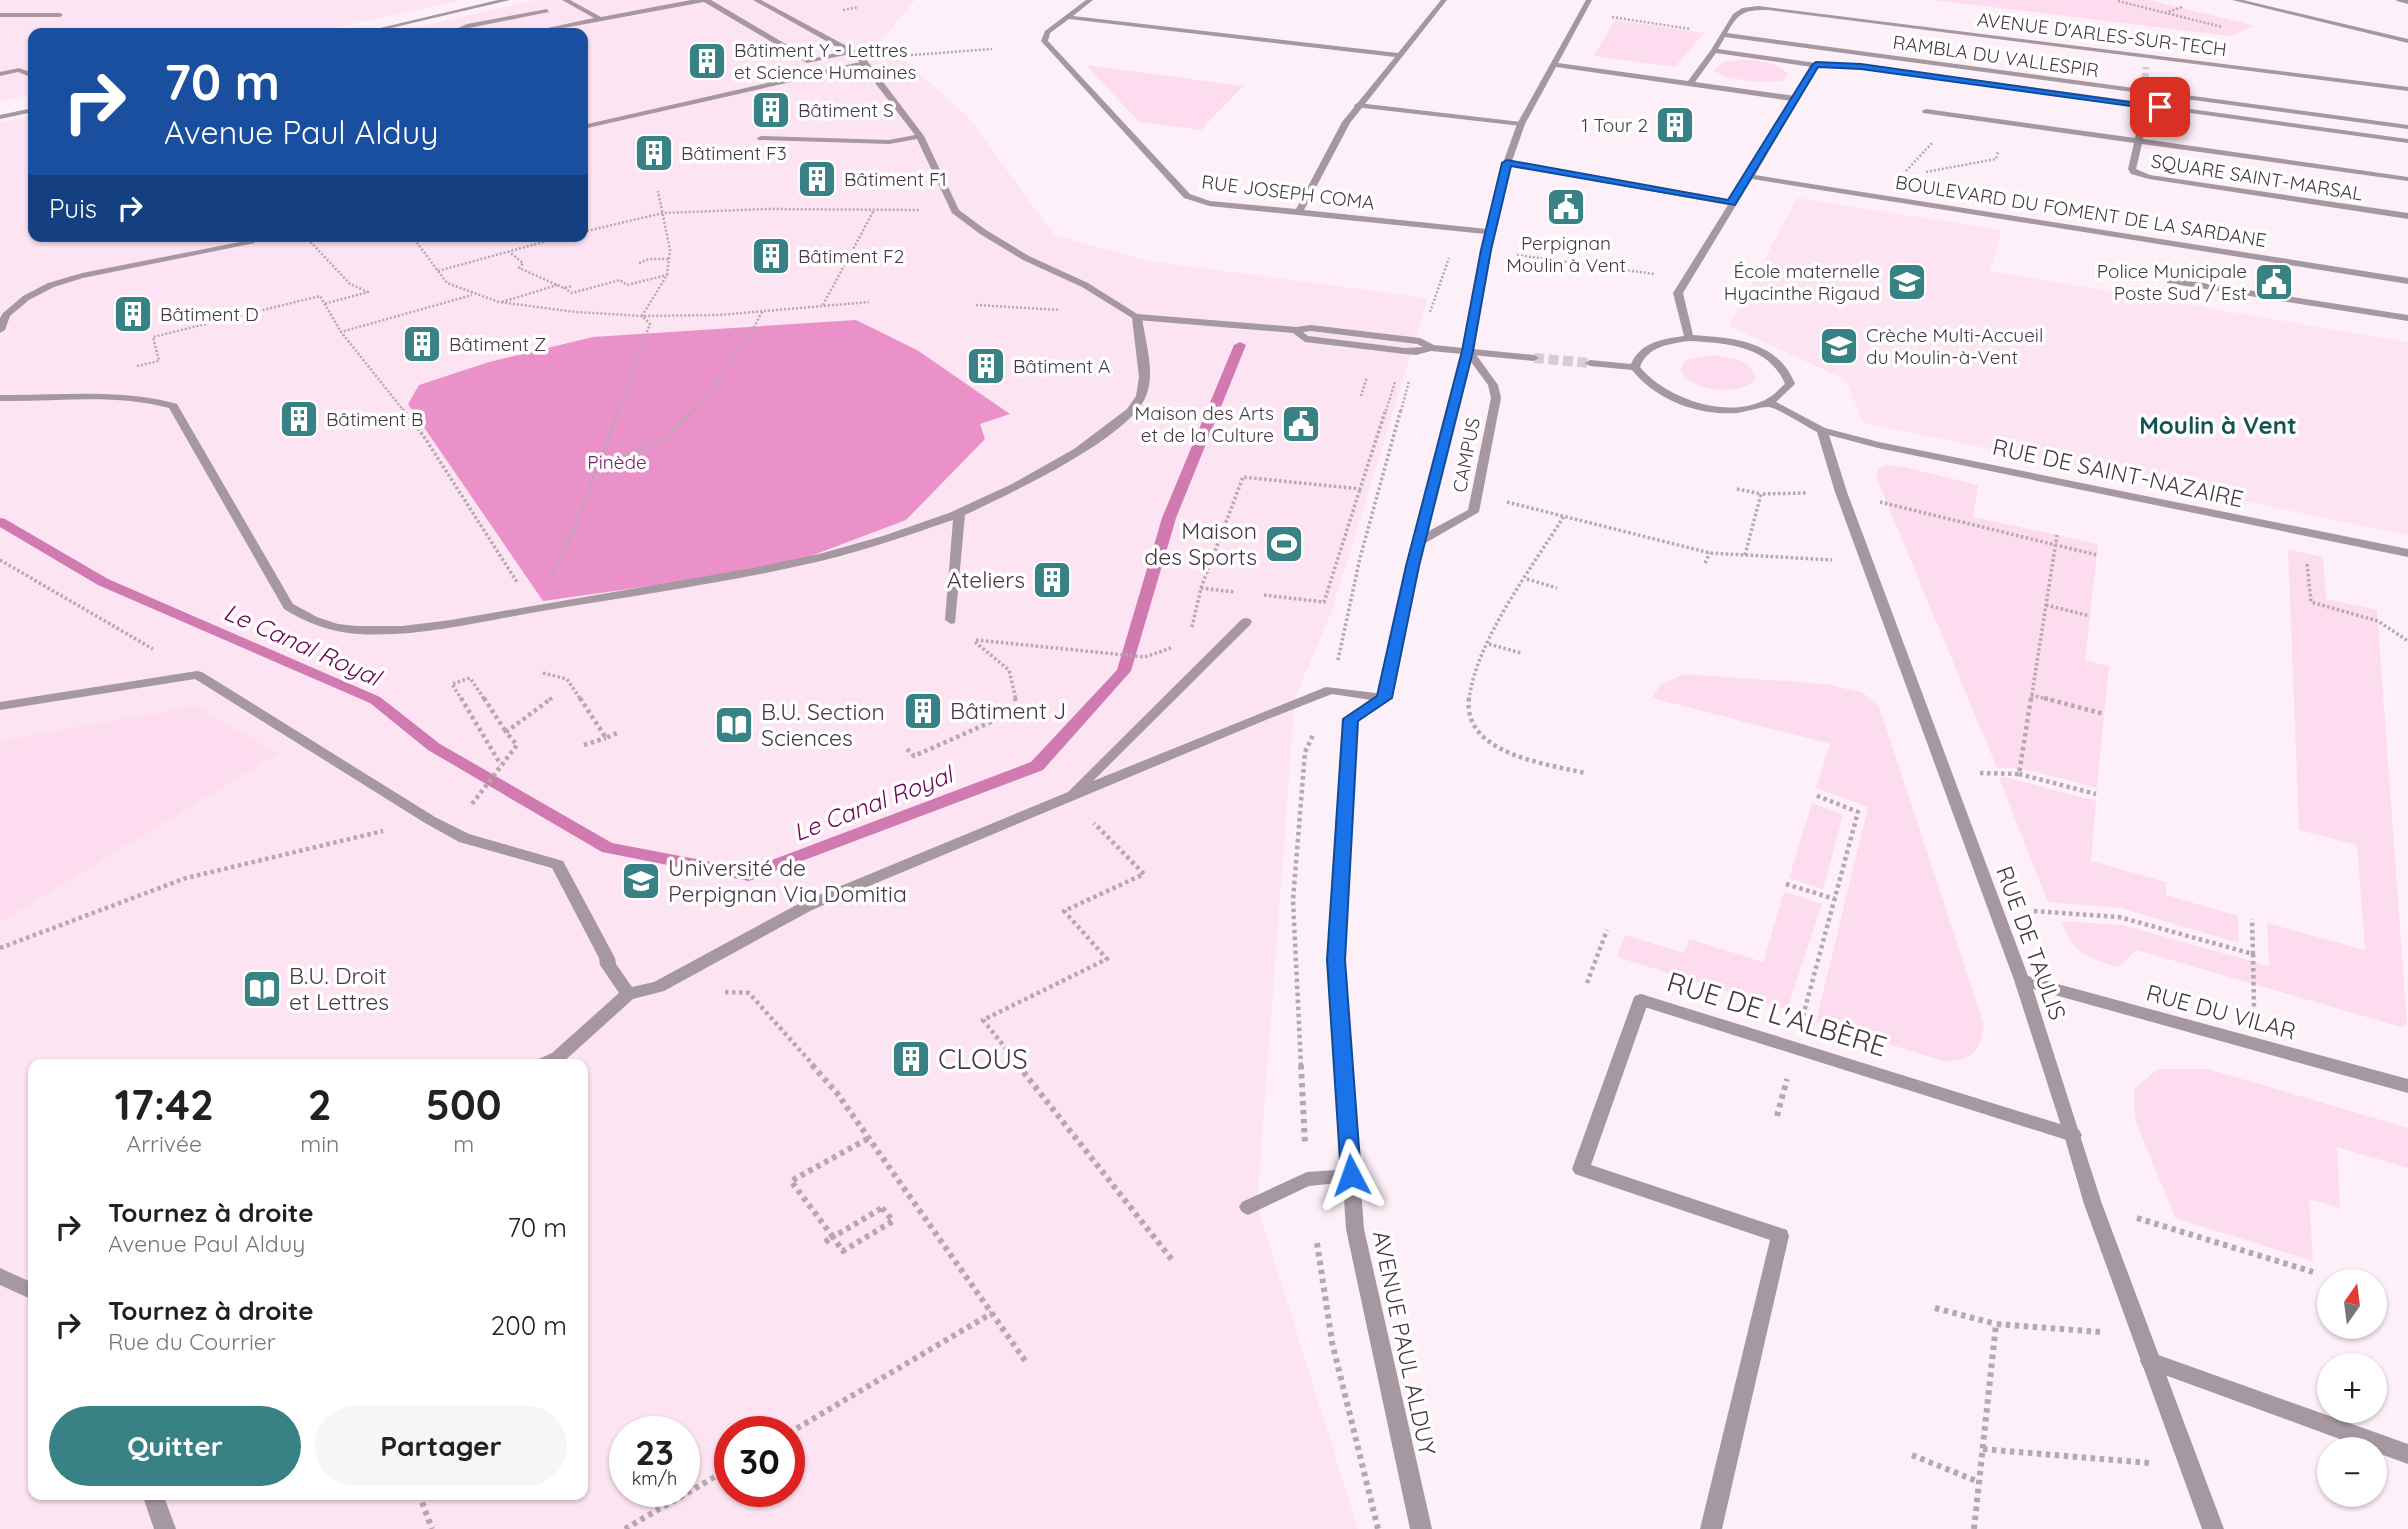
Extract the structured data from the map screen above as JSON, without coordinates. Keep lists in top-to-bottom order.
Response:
{
  "streets": {
    "street": [
      "AVENUE D'ARLES-SUR-TECH",
      "RAMBLA DU VALLESPIR",
      "SQUARE SAINT-MARSAL",
      "RUE JOSEPH COMA",
      "BOULEVARD DU FOMENT DE LA SARDANE",
      "CAMPUS",
      "RUE DE SAINT-NAZAIRE",
      "RUE DE TAULIS",
      "RUE DU VILAR",
      "RUE DE L'ALBÈRE",
      "AVENUE PAUL ALDUY"
    ]
  },
  "crossings": [
    ["AVENUE D'ARLES-SUR-TECH", "RAMBLA DU VALLESPIR"],
    ["RUE DE SAINT-NAZAIRE", "RUE DE TAULIS"],
    ["RUE DE TAULIS", "RUE DU VILAR"],
    ["RUE DE TAULIS", "RUE DE L'ALBÈRE"]
  ],
  "districts": ["Moulin à Vent"],
  "water": ["Le Canal Royal"],
  "parks": ["Pinède"],
  "places": {
    "building": [
      "Bâtiment Y - Lettres et Science Humaines",
      "Bâtiment S",
      "1 Tour 2",
      "Bâtiment F3",
      "Bâtiment F1",
      "Bâtiment F2",
      "Bâtiment D",
      "Bâtiment Z",
      "Bâtiment A",
      "Bâtiment B",
      "Ateliers",
      "Bâtiment J",
      "CLOUS"
    ],
    "public building": ["Perpignan Moulin à Vent", "Police Municipale Poste Sud / Est", "Maison des Arts et de la Culture"],
    "school or university": ["École maternelle Hyacinthe Rigaud", "Crèche Multi-Accueil du Moulin-à-Vent", "Université de Perpignan Via Domitia"],
    "sports": ["Maison des Sports"],
    "library": ["B.U. Section Sciences", "B.U. Droit et Lettres"]
  },
  "north": "top",
  "page": {
    "turn": ["70 m", "Avenue Paul Alduy"],
    "then": "Puis",
    "eta": [
      "17:42",
      "Arrivée",
      "2",
      "min",
      "500",
      "m"
    ],
    "list": [
      {
        "name": "Tournez à droite",
        "note": "Avenue Paul Alduy",
        "value": "70 m"
      },
      {
        "name": "Tournez à droite",
        "note": "Rue du Courrier",
        "value": "200 m"
      }
    ],
    "map_buttons": ["+", "−"],
    "buttons": ["Quitter", "Partager"],
    "speed": "23 km/h",
    "limit": "30"
  }
}
